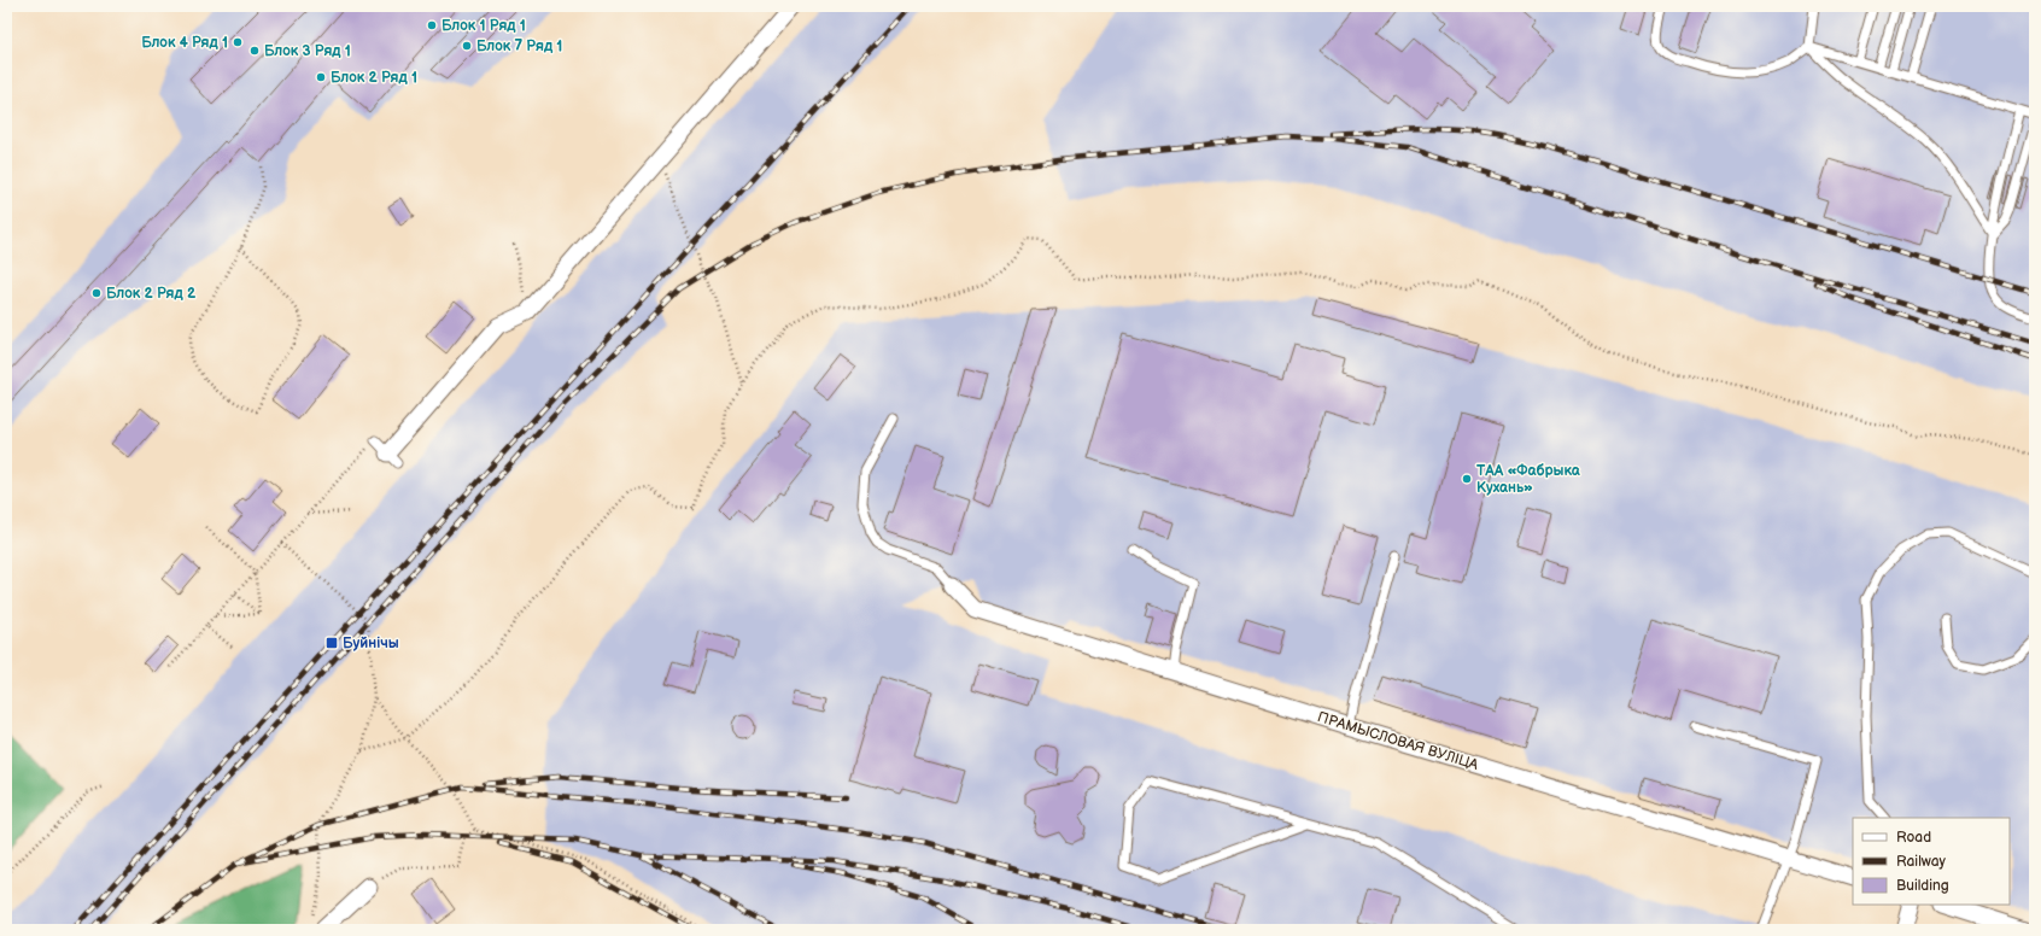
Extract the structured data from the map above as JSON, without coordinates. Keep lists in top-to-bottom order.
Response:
{
  "streets": {
    "street": ["ПРАМЫСЛОВАЯ ВУЛІЦА"]
  },
  "places": {
    "other": [
      "Блок 1 Ряд 1",
      "Блок 4 Ряд 1",
      "Блок 7 Ряд 1",
      "Блок 3 Ряд 1",
      "Блок 2 Ряд 1",
      "Блок 2 Ряд 2",
      "ТАА «Фабрыка Кухань»"
    ],
    "transit": ["Буйнічы"]
  },
  "legend": ["Road", "Railway", "Building"]
}
